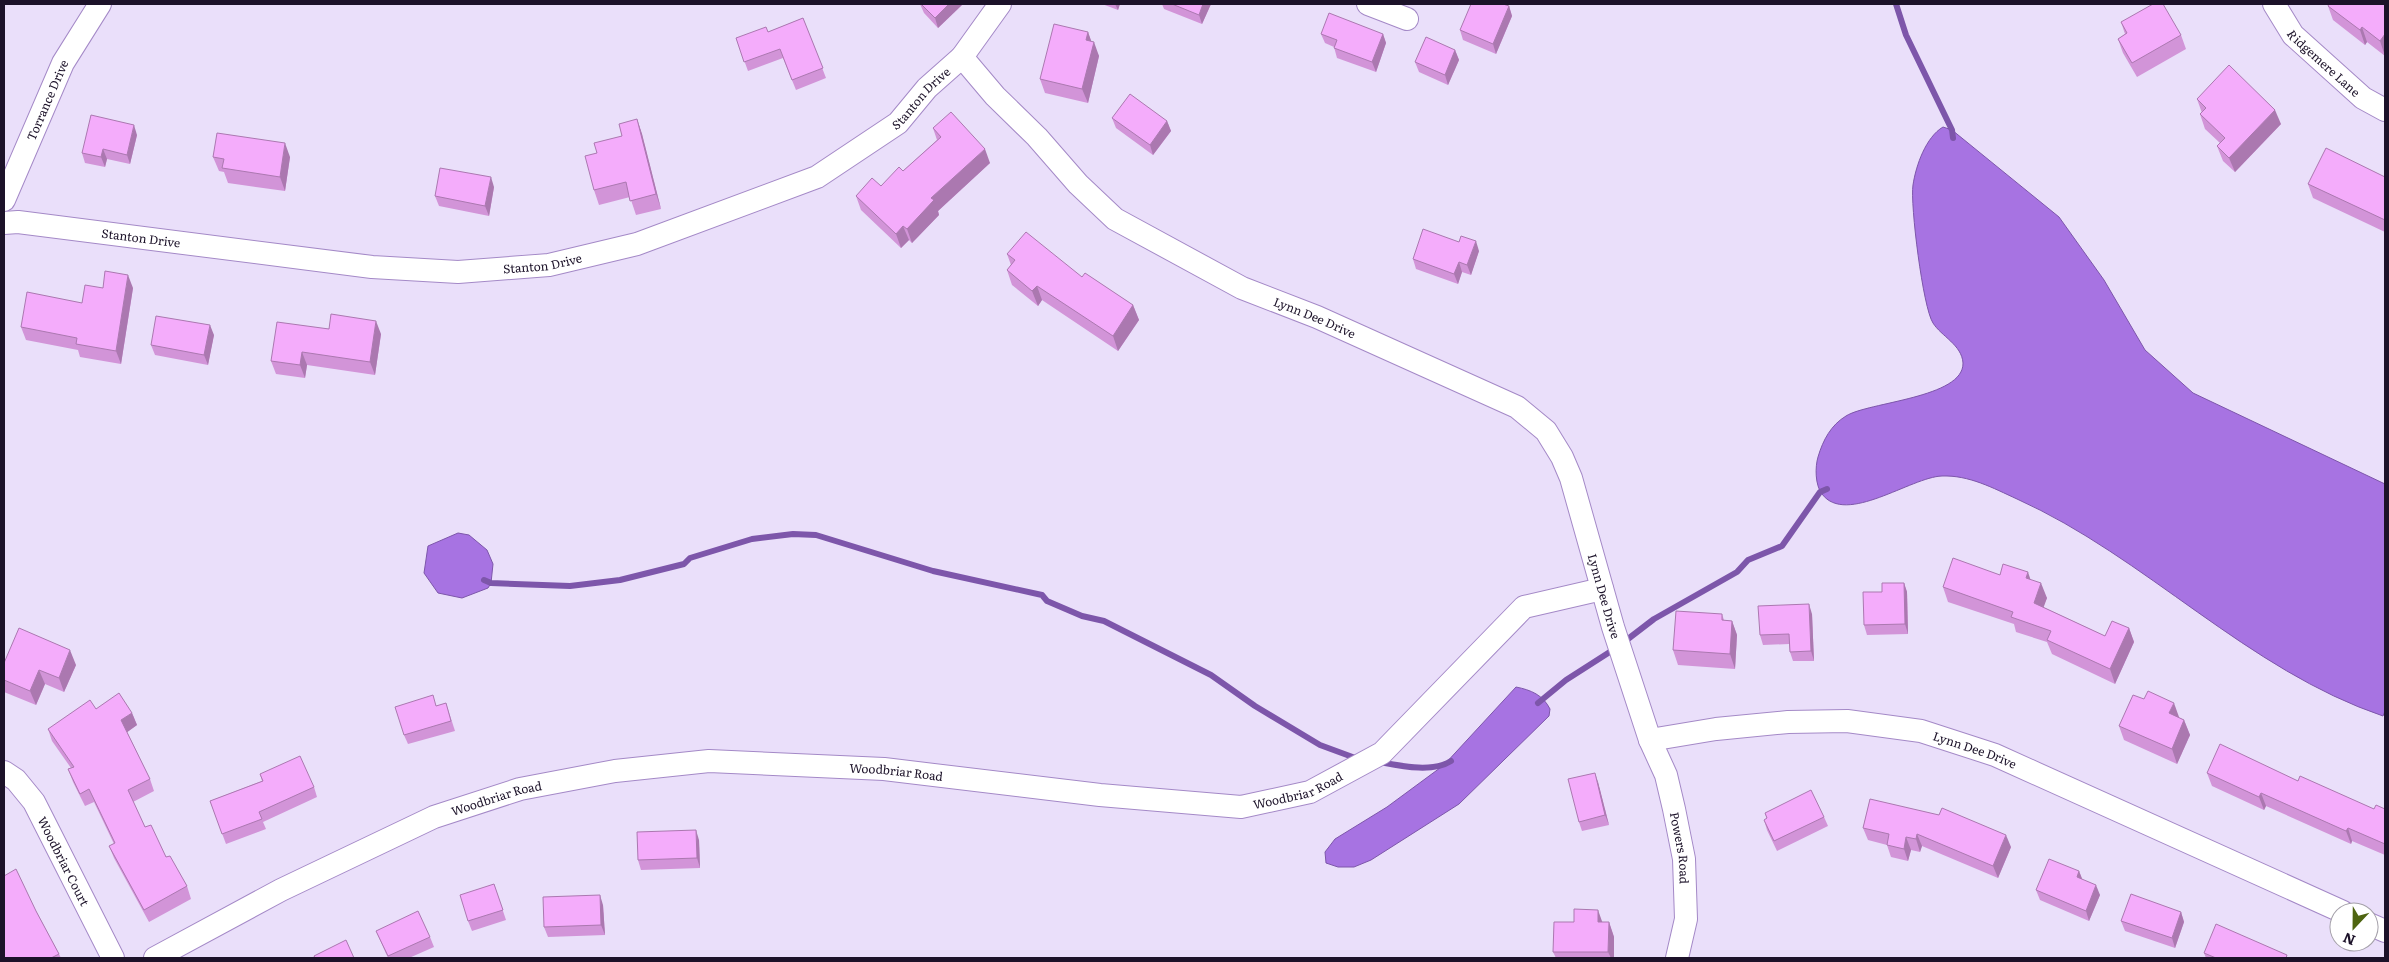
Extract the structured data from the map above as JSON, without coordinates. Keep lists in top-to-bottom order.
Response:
{
  "streets": {
    "street": [
      "Ridgemere Lane",
      "Stanton Drive",
      "Torrance Drive",
      "Lynn Dee Drive",
      "Woodbriar Road",
      "Powers Road",
      "Woodbriar Court"
    ]
  },
  "crossings": [
    ["Stanton Drive", "Lynn Dee Drive"],
    ["Lynn Dee Drive", "Woodbriar Road"],
    ["Lynn Dee Drive", "Powers Road"]
  ],
  "north": "bottom"
}
